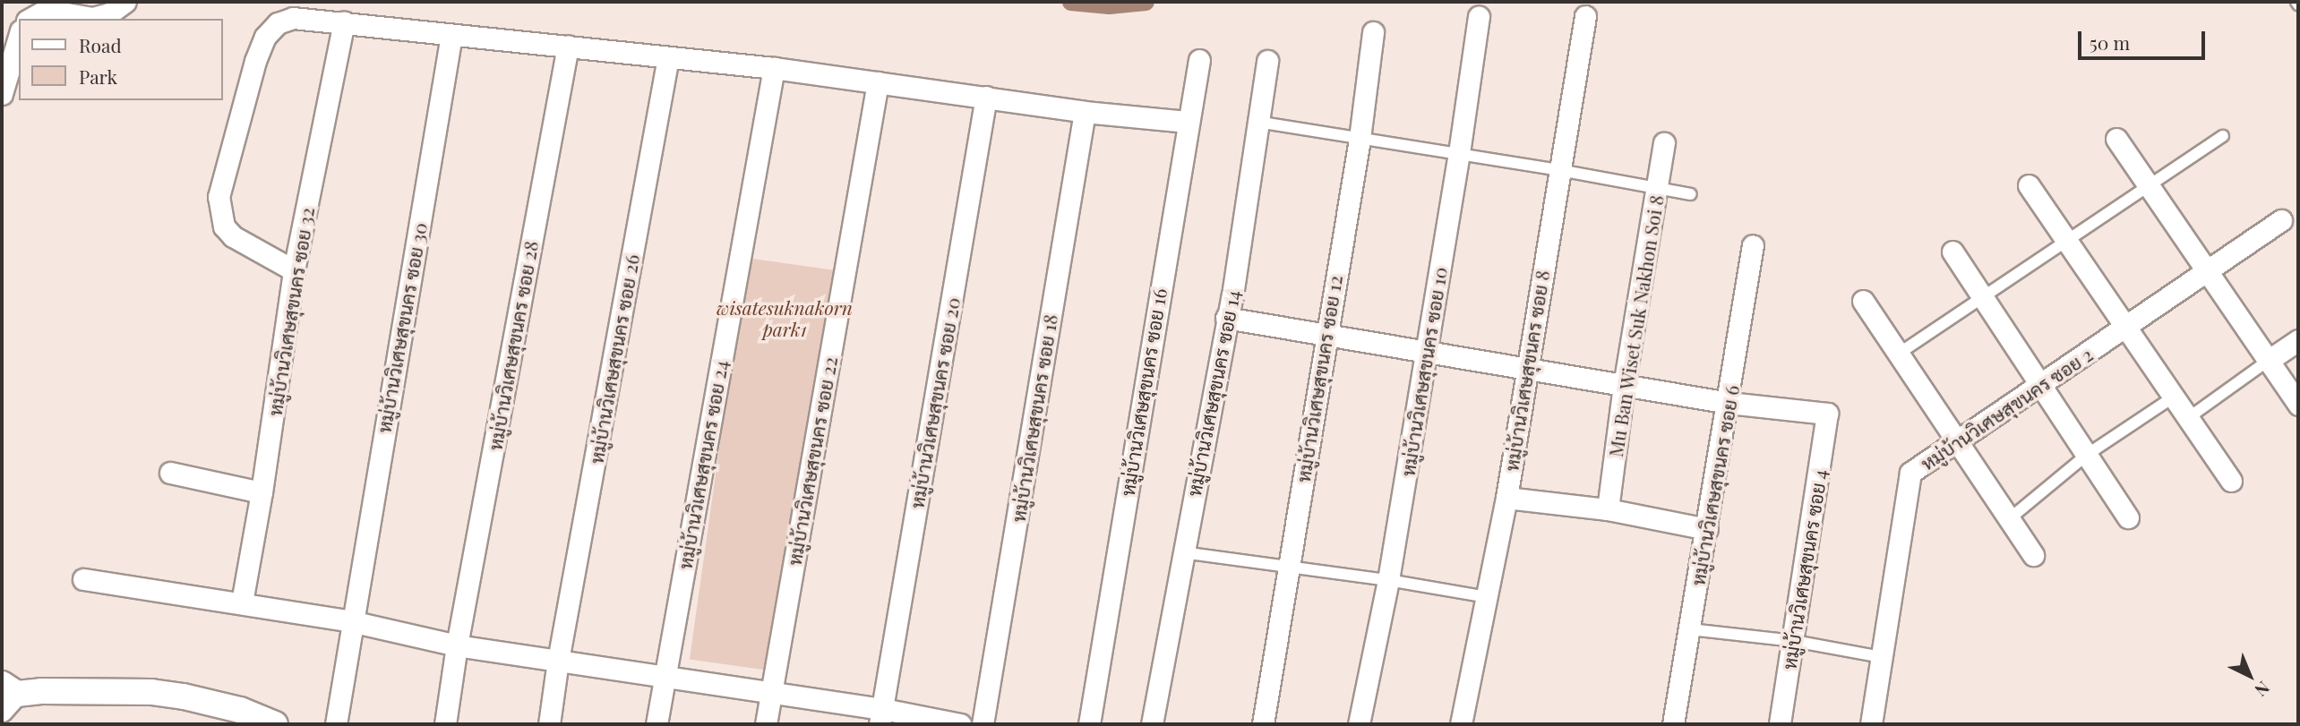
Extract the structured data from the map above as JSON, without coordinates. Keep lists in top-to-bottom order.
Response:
{
  "streets": {
    "street": [
      "หมู่บ้านวิเศษสุขนคร ซอย 32",
      "Mu Ban Wiset Suk Nakhon Soi 8",
      "หมู่บ้านวิเศษสุขนคร ซอย 30",
      "หมู่บ้านวิเศษสุขนคร ซอย 28",
      "หมู่บ้านวิเศษสุขนคร ซอย 26",
      "หมู่บ้านวิเศษสุขนคร ซอย 8",
      "หมู่บ้านวิเศษสุขนคร ซอย 10",
      "หมู่บ้านวิเศษสุขนคร ซอย 12",
      "หมู่บ้านวิเศษสุขนคร ซอย 16",
      "หมู่บ้านวิเศษสุขนคร ซอย 14",
      "หมู่บ้านวิเศษสุขนคร ซอย 20",
      "หมู่บ้านวิเศษสุขนคร ซอย 2",
      "หมู่บ้านวิเศษสุขนคร ซอย 18",
      "หมู่บ้านวิเศษสุขนคร ซอย 22",
      "หมู่บ้านวิเศษสุขนคร ซอย 24",
      "หมู่บ้านวิเศษสุขนคร ซอย 6",
      "หมู่บ้านวิเศษสุขนคร ซอย 4"
    ]
  },
  "crossings": [
    ["หมู่บ้านวิเศษสุขนคร ซอย 6", "หมู่บ้านวิเศษสุขนคร ซอย 4"]
  ],
  "parks": ["wisatesuknakorn park1"],
  "legend": ["Road", "Park"],
  "scale_bar": "50 m",
  "north": "bottom right"
}
